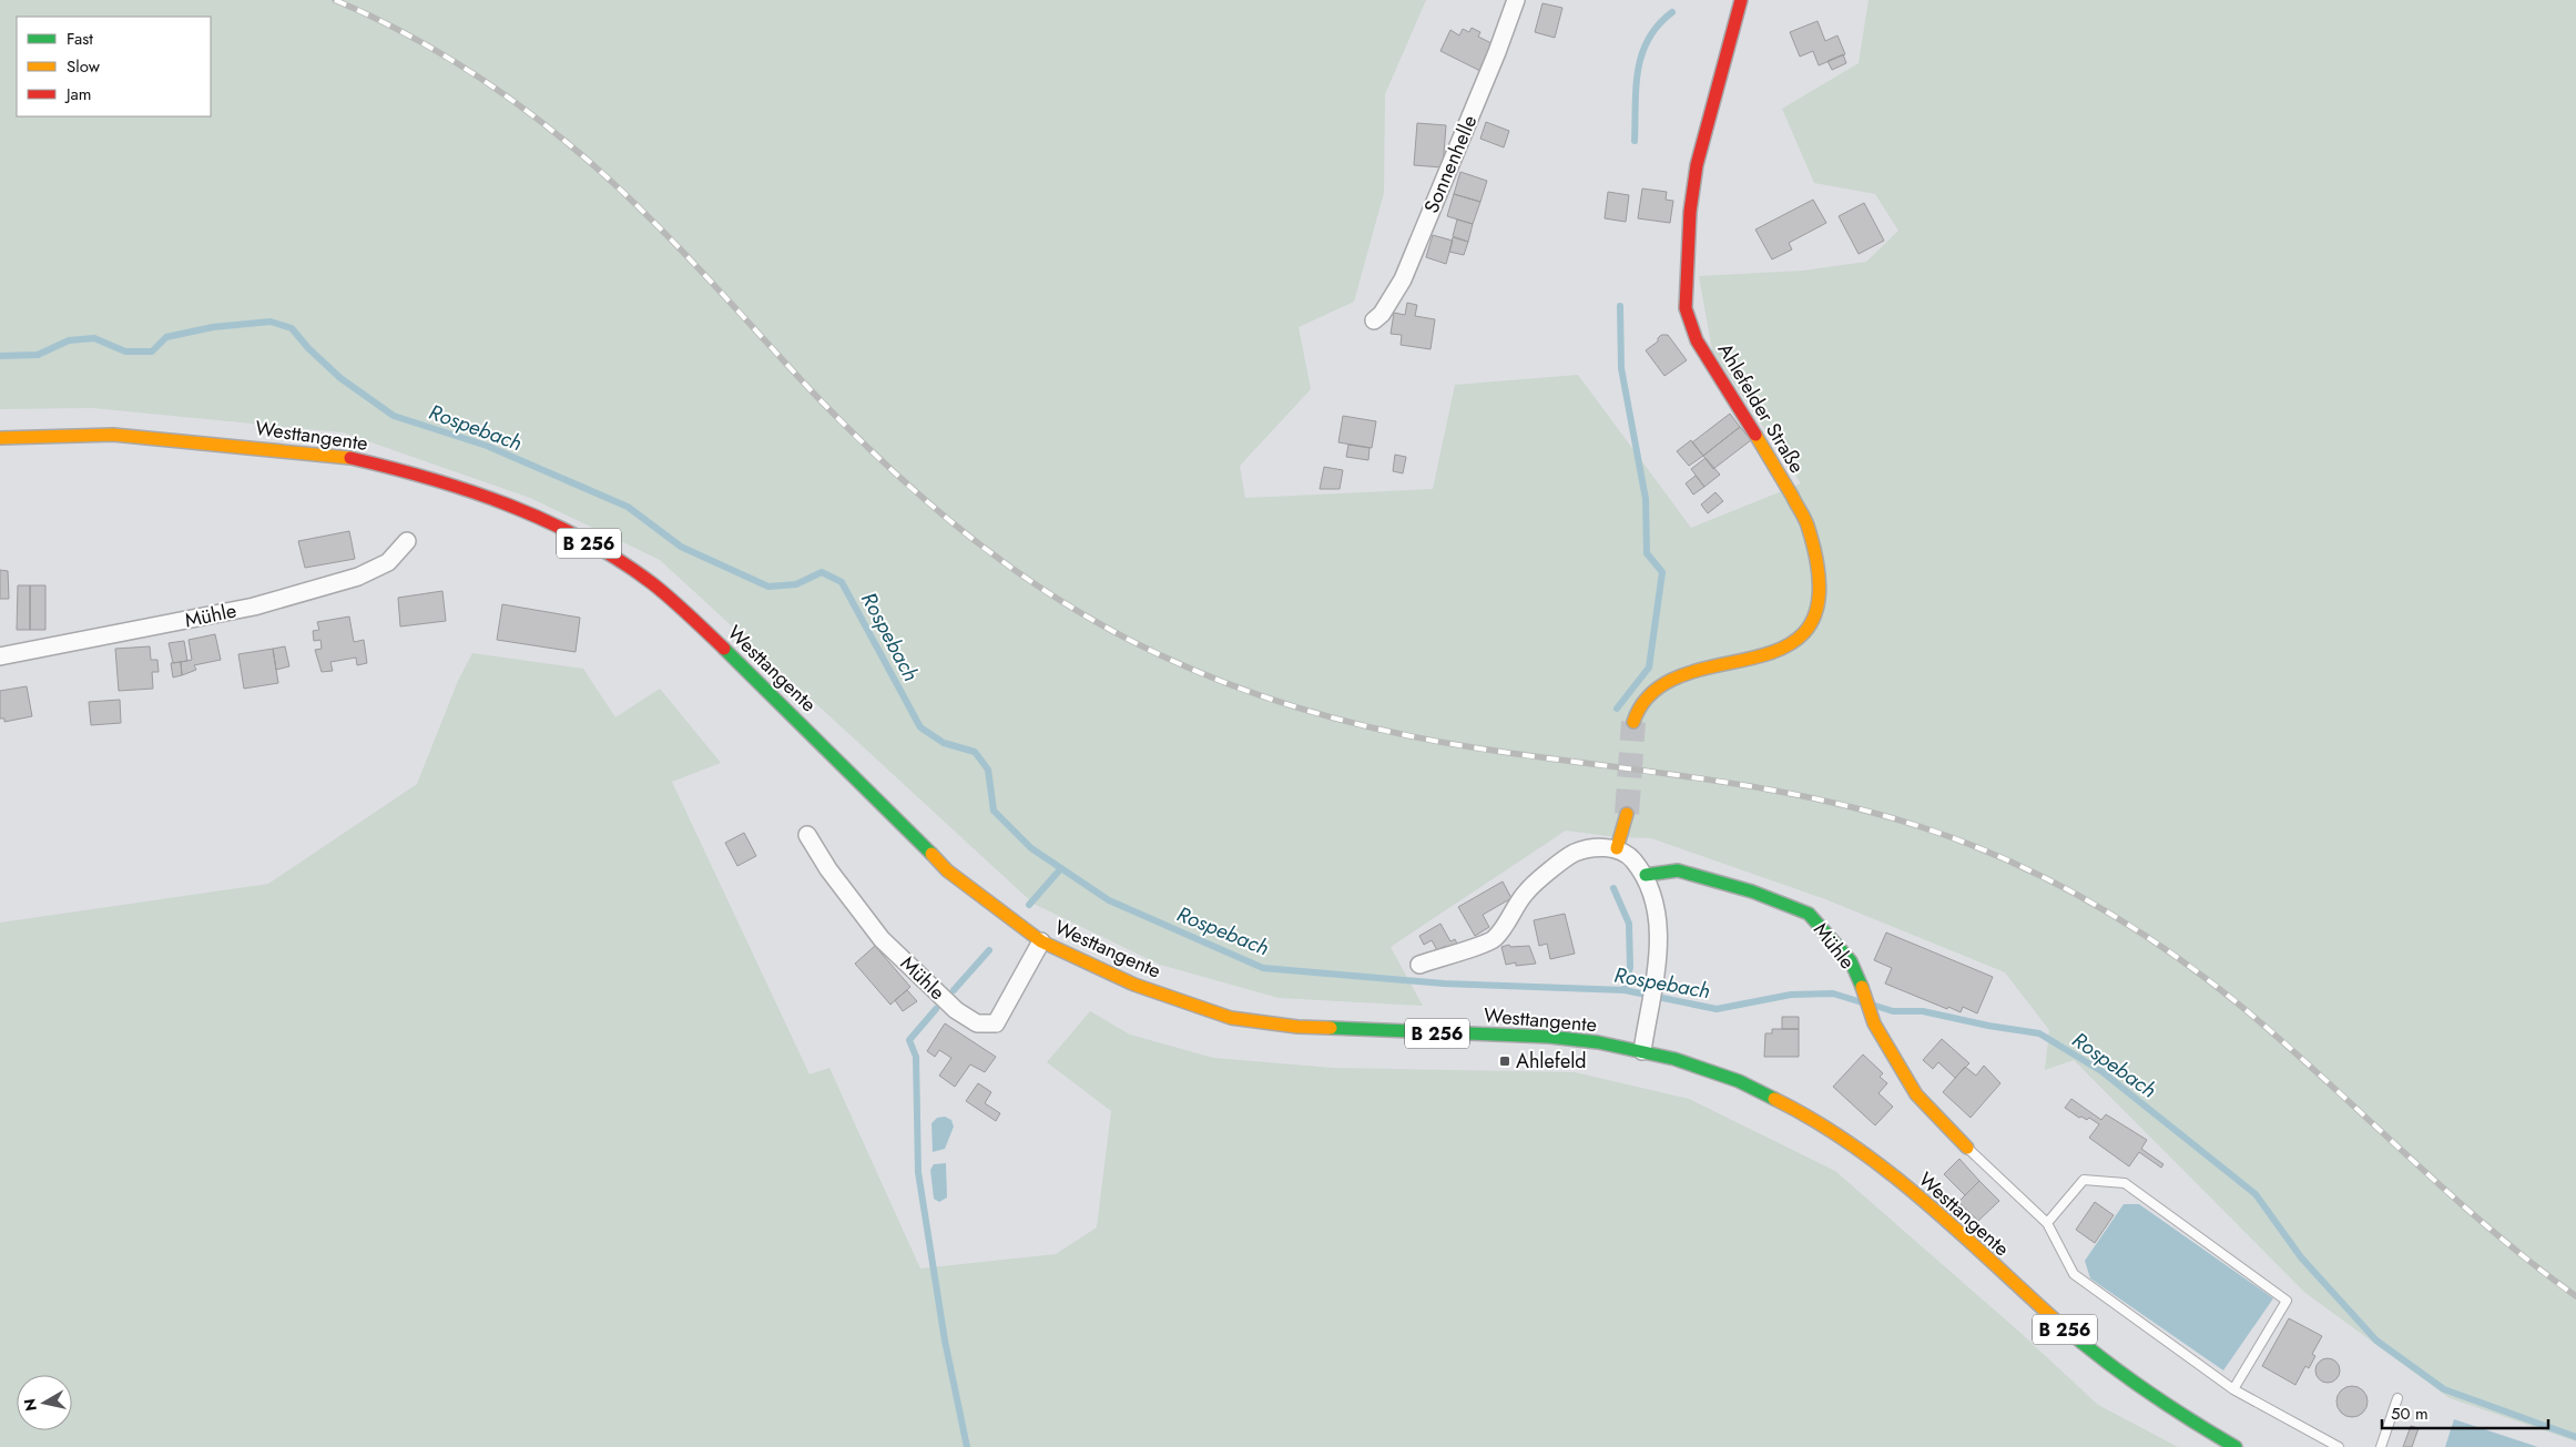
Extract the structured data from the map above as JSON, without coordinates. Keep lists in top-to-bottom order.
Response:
{
  "streets": {
    "main road": [
      "Ahlefelder Straße",
      "Westtangente",
      "B 256",
      "Mühle"
    ],
    "street": ["Sonnenhelle"]
  },
  "crossings": [
    ["Westtangente", "Mühle"]
  ],
  "water": ["Rospebach"],
  "places": {
    "transit": ["Ahlefeld"]
  },
  "legend": ["Fast", "Slow", "Jam"],
  "scale_bar": "50 m",
  "north": "left"
}
